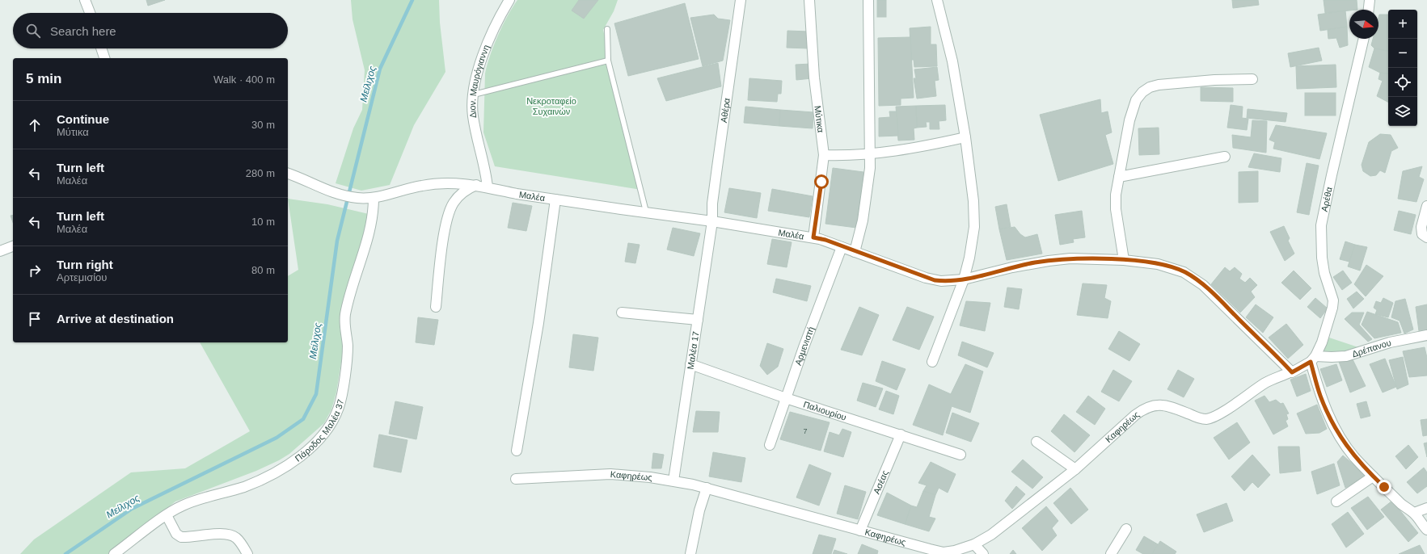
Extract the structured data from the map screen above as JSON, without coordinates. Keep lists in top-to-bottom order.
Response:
{
  "streets": {
    "street": [
      "Διον. Μαυρόγιαννη",
      "Αθέρα",
      "Μύτικα",
      "Μαλέα",
      "Αρέθα",
      "Αρμενιστή",
      "Δρέπανου",
      "Μαλέα 17",
      "Παλιουρίου",
      "Καφηρέως",
      "Πάροδος Μαλέα 37",
      "Ασέας"
    ]
  },
  "crossings": [
    ["Διον. Μαυρόγιαννη", "Μαλέα"],
    ["Αθέρα", "Μαλέα"],
    ["Αθέρα", "Μαλέα 17"],
    ["Μύτικα", "Μαλέα"],
    ["Μαλέα", "Αρμενιστή"],
    ["Μαλέα", "Μαλέα 17"],
    ["Μαλέα", "Καφηρέως"],
    ["Μαλέα", "Πάροδος Μαλέα 37"],
    ["Αρέθα", "Δρέπανου"],
    ["Αρμενιστή", "Παλιουρίου"],
    ["Μαλέα 17", "Παλιουρίου"],
    ["Μαλέα 17", "Καφηρέως"],
    ["Παλιουρίου", "Ασέας"],
    ["Καφηρέως", "Ασέας"]
  ],
  "water": ["Μείλιχος"],
  "parks": ["Νεκροταφείο Συχαινών"],
  "house_numbers": ["7"],
  "north": "right",
  "page": {
    "map_buttons": ["+", "−"],
    "search": "Search here",
    "heading": ["5 min", "Walk · 400 m"],
    "list": [
      ["Continue", "Μύτικα", "30 m"],
      ["Turn left", "Μαλέα", "280 m"],
      ["Turn left", "Μαλέα", "10 m"],
      ["Turn right", "Αρτεμισίου", "80 m"],
      "Arrive at destination"
    ]
  }
}
